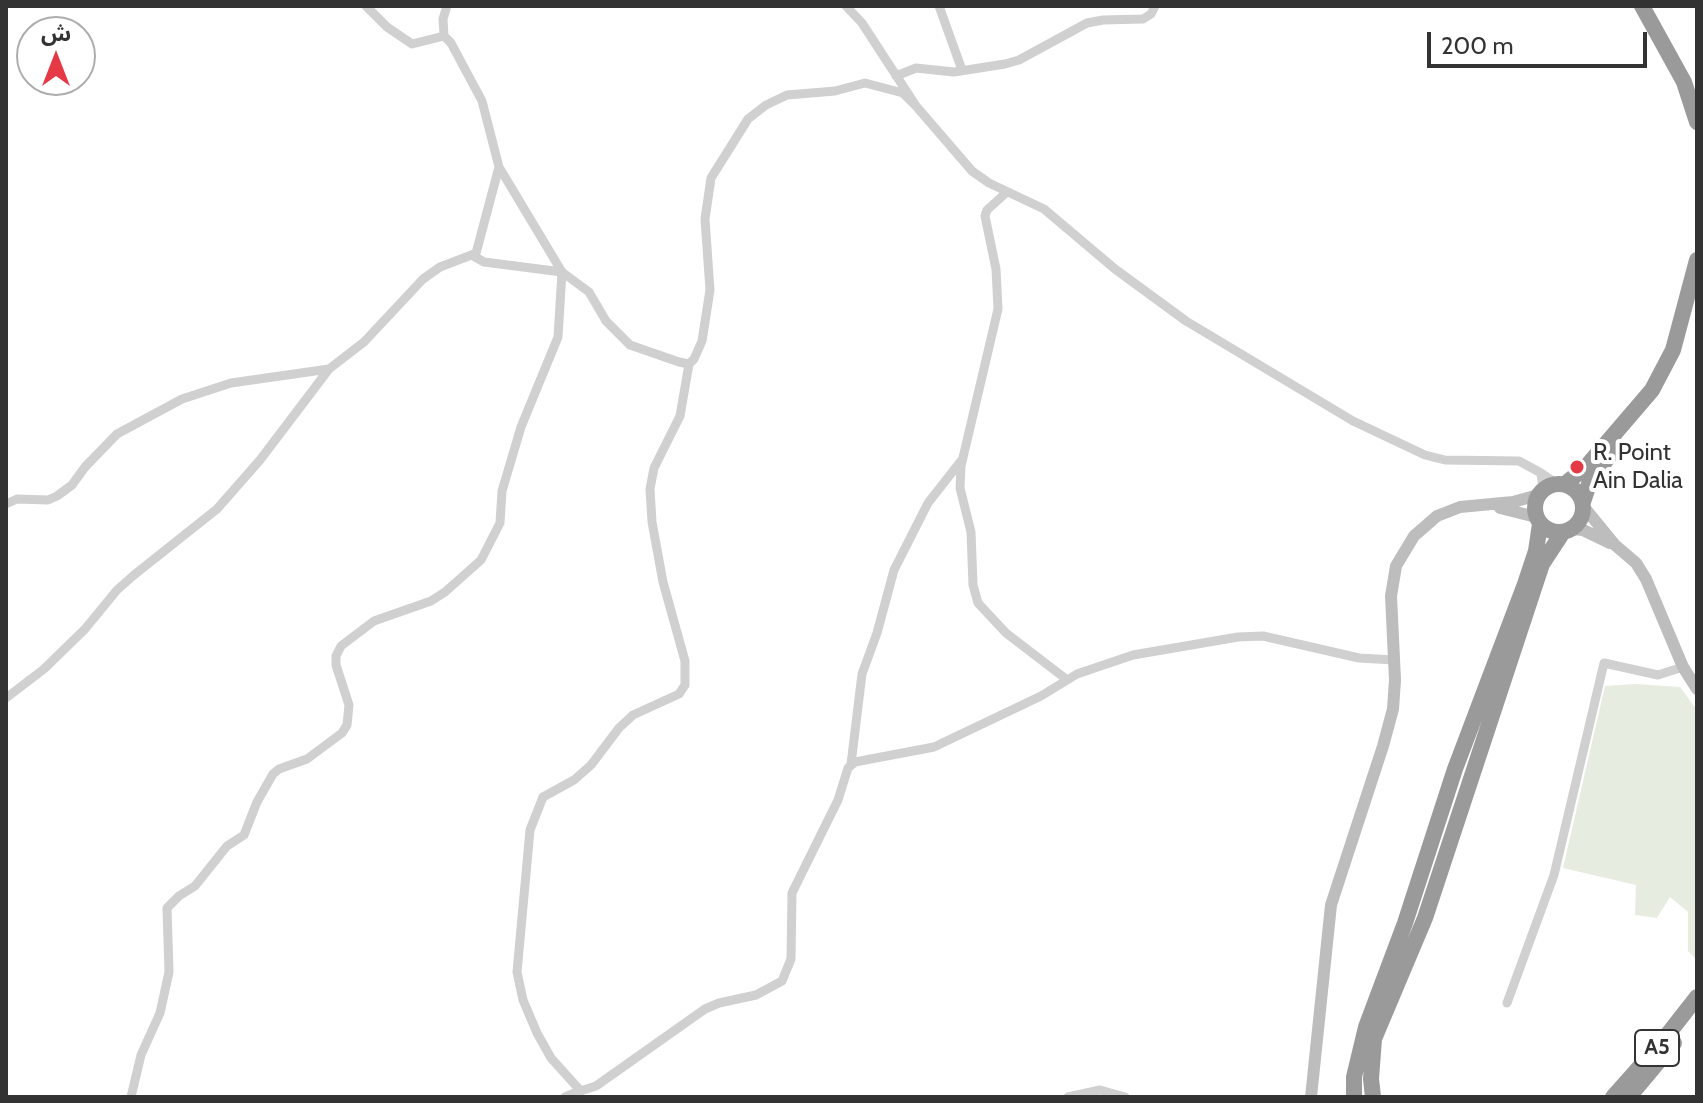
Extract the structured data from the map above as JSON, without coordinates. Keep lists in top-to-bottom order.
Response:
{
  "streets": {
    "highway": ["A5"]
  },
  "places": ["R. Point Ain Dalia"],
  "scale_bar": "200 m",
  "north": "top"
}
